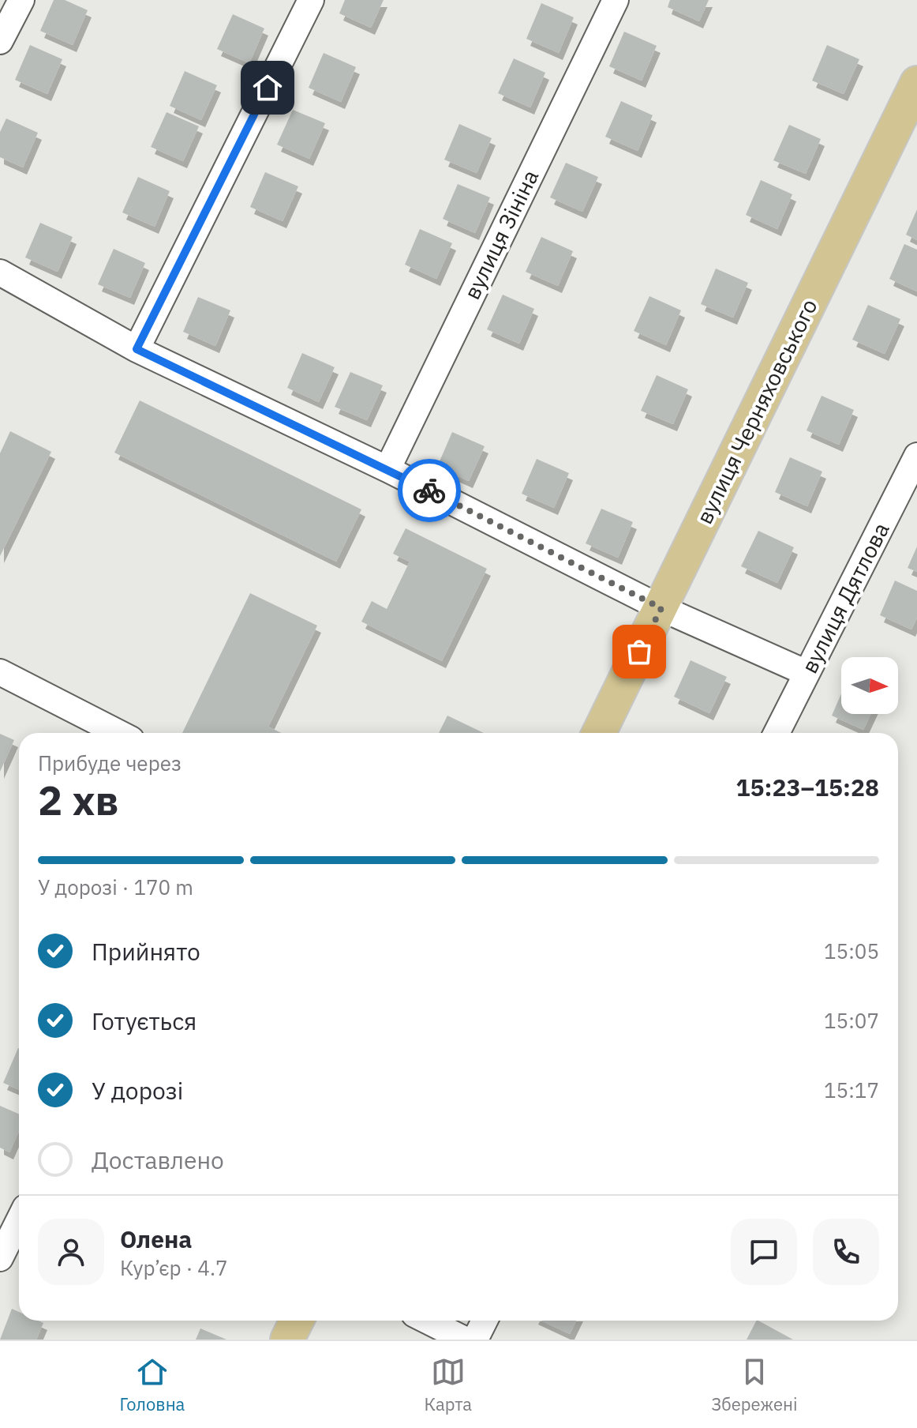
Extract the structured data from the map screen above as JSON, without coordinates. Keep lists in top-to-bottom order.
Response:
{
  "streets": {
    "main road": ["вулиця Черняховського"],
    "street": ["вулиця Зініна", "вулиця Дятлова"]
  },
  "north": "right",
  "page": {
    "heading": ["2 хв", "Прибуде через", "15:23–15:28"],
    "panel": ["Олена", "Кур’єр · 4.7"],
    "bar": "У дорозі · 170 m",
    "list": [
      ["Прийнято", "15:05"],
      ["Готується", "15:07"],
      ["У дорозі", "15:17"],
      "Доставлено"
    ],
    "tabs": ["Головна", "Карта", "Збережені"]
  }
}
